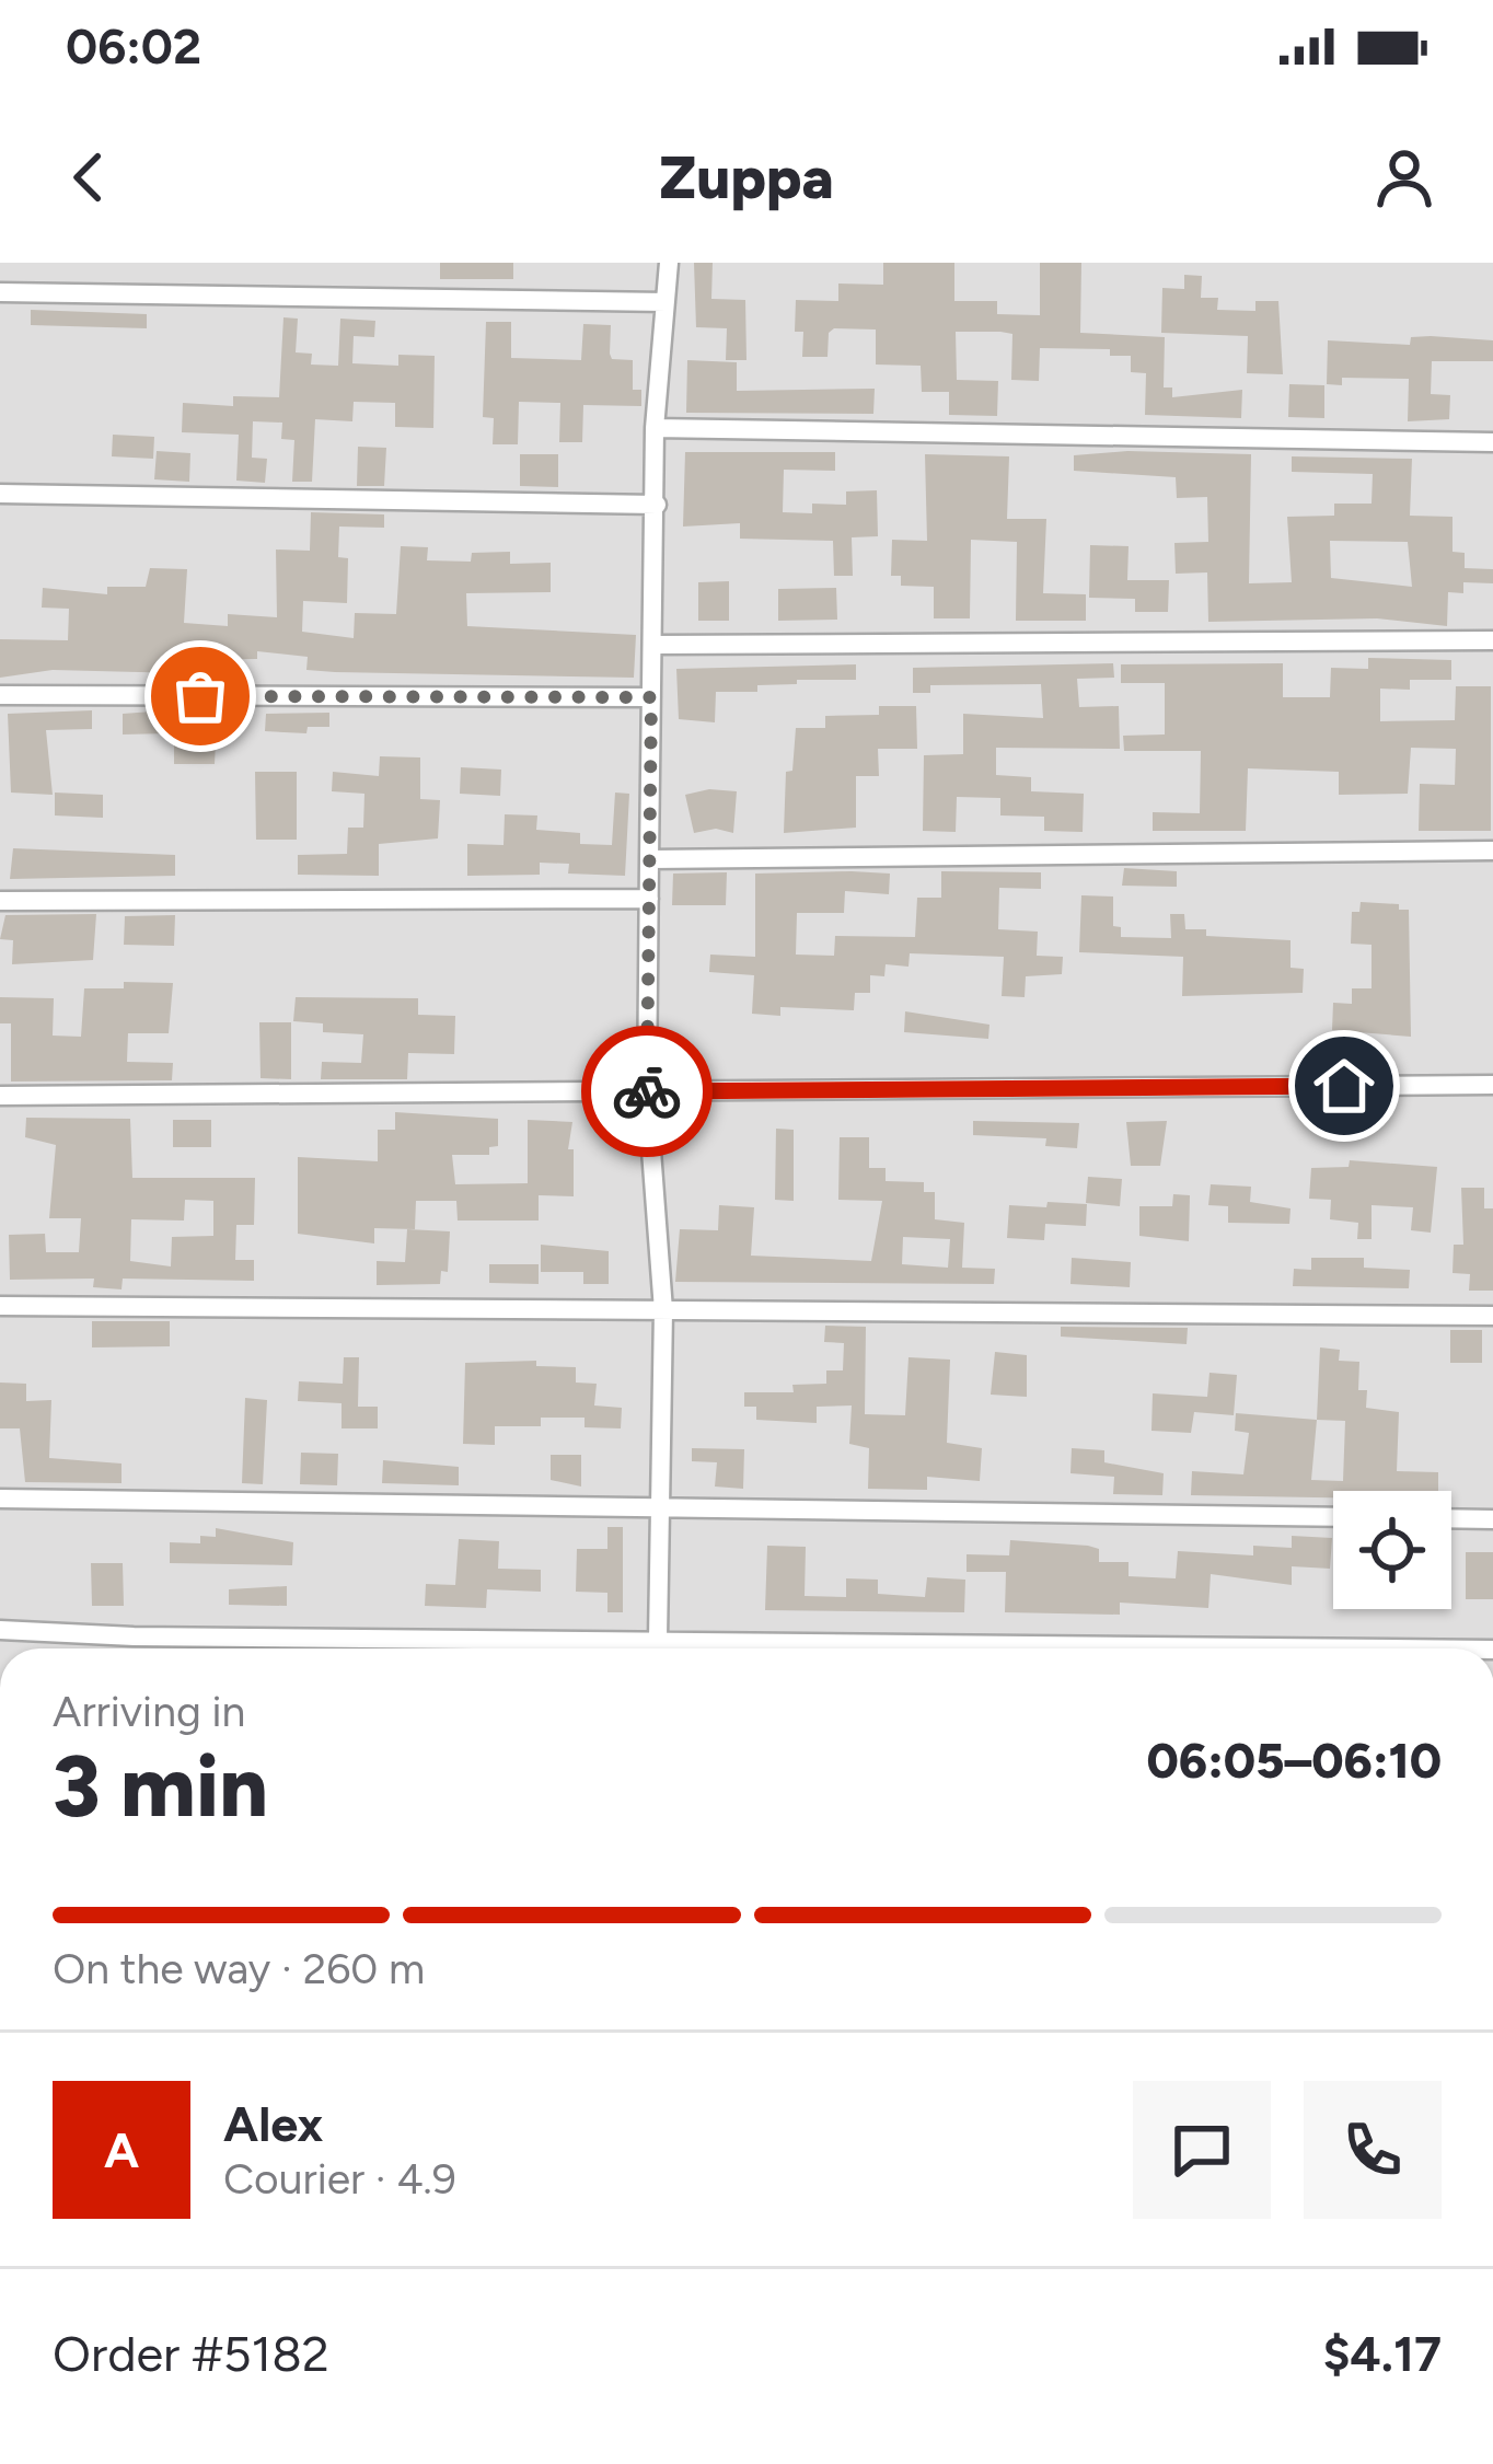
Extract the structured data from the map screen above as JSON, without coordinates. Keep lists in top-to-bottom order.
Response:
{
  "page": {
    "status": "06:02",
    "header": "Zuppa",
    "heading": ["3 min", "Arriving in", "06:05–06:10"],
    "panel": [
      "Alex",
      "Courier · 4.9",
      "Order #5182",
      "$4.17"
    ],
    "bar": "On the way · 260 m",
    "round": "A"
  }
}
